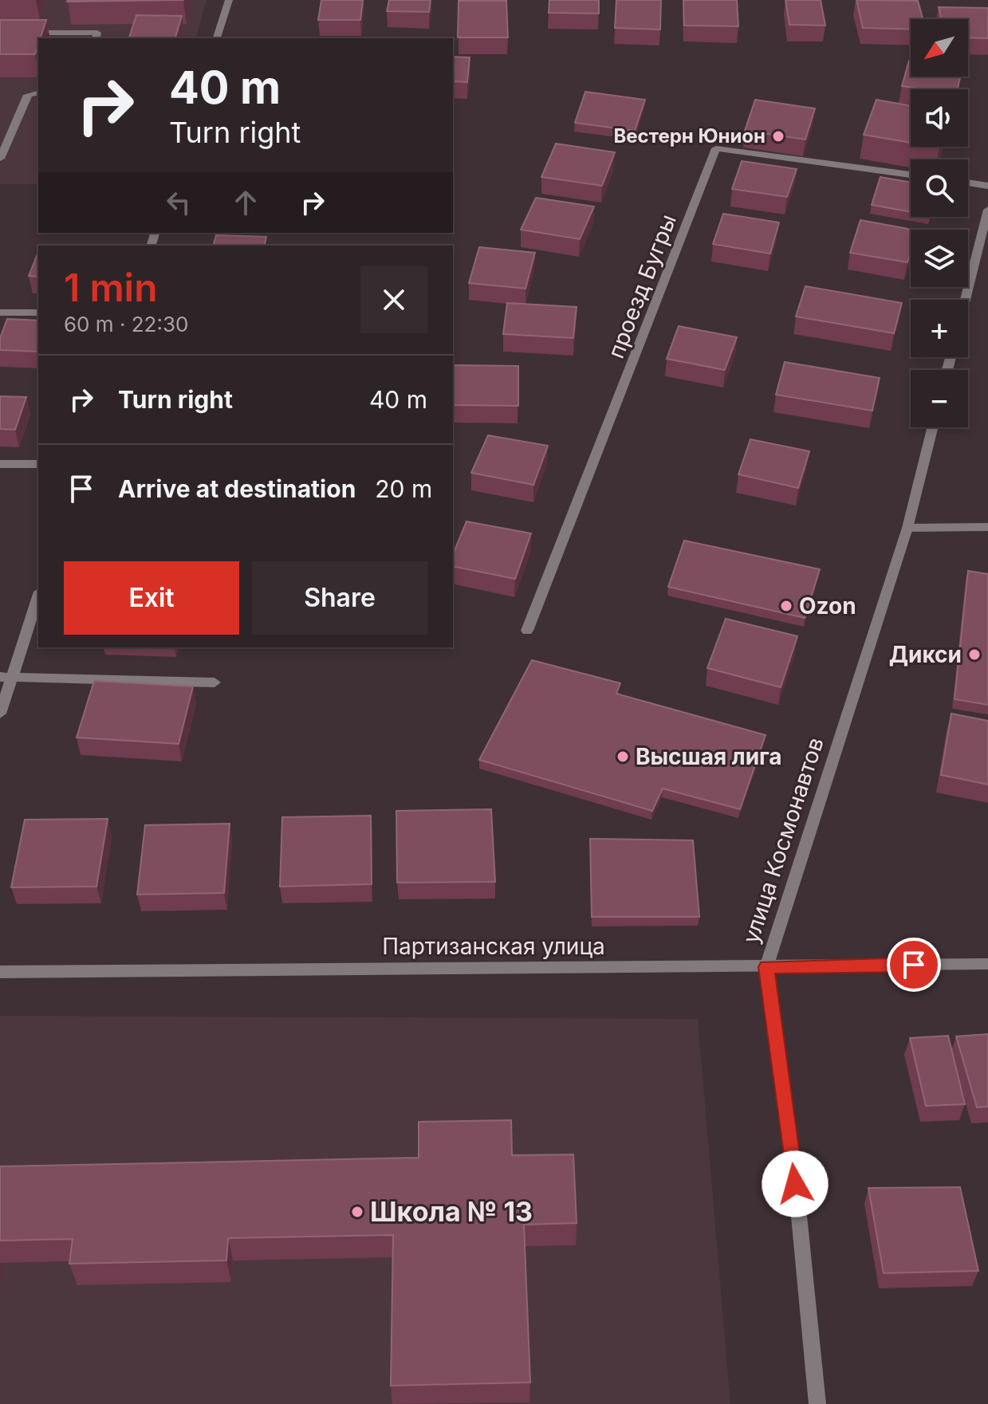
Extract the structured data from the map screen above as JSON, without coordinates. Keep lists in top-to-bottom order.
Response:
{
  "streets": {
    "street": ["проезд Бугры", "улица Космонавтов", "Партизанская улица"]
  },
  "crossings": [
    ["улица Космонавтов", "Партизанская улица"]
  ],
  "places": [
    "Вестерн Юнион",
    "Ozon",
    "Дикси",
    "Высшая лига",
    "Школа № 13"
  ],
  "north": "bottom left",
  "page": {
    "map_buttons": ["+", "−"],
    "turn": ["40 m", "Turn right"],
    "heading": ["1 min", "60 m · 22:30"],
    "list": [
      {
        "name": "Turn right",
        "value": "40 m"
      },
      {
        "name": "Arrive at destination",
        "value": "20 m"
      }
    ],
    "buttons": ["Exit", "Share"]
  }
}
